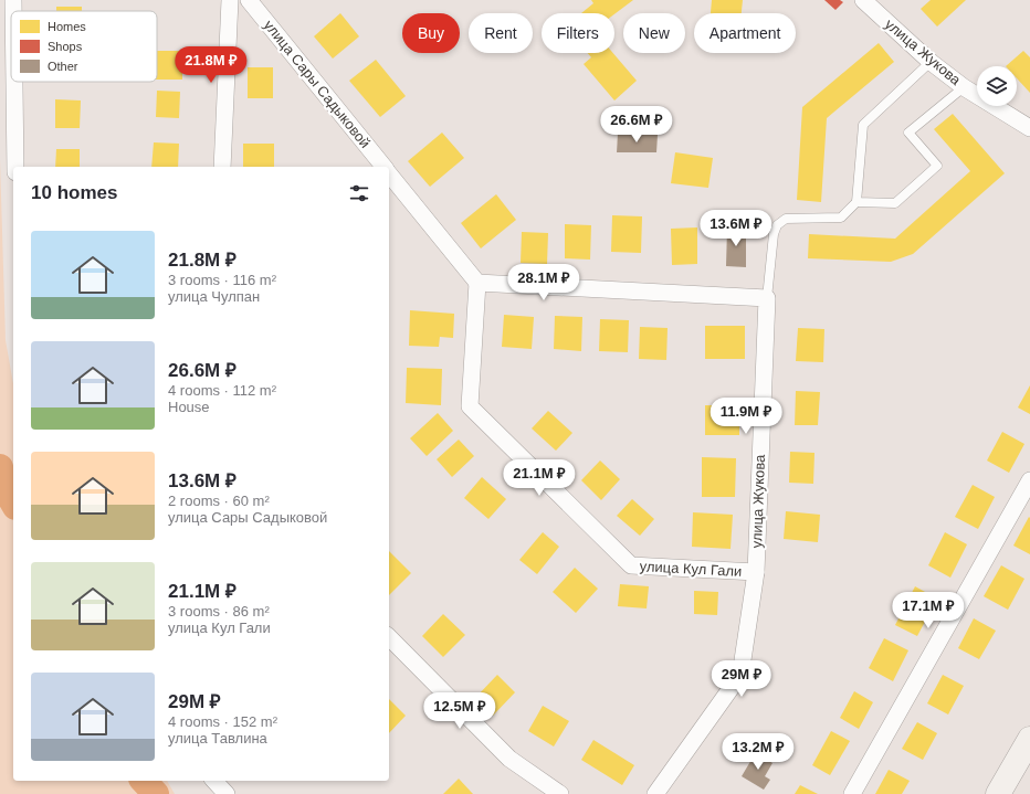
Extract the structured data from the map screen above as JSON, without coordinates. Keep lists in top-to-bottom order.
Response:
{
  "streets": {
    "street": ["улица Жукова", "улица Сары Садыковой", "улица Кул Гали"]
  },
  "crossings": [
    ["улица Жукова", "улица Кул Гали"],
    ["улица Сары Садыковой", "улица Кул Гали"]
  ],
  "legend": ["Homes", "Shops", "Other"],
  "page": {
    "chip": [
      "Buy",
      "Rent",
      "Filters",
      "New",
      "Apartment"
    ],
    "price": [
      "21.8M ₽",
      "26.6M ₽",
      "13.6M ₽",
      "28.1M ₽",
      "11.9M ₽",
      "21.1M ₽",
      "17.1M ₽",
      "29M ₽",
      "12.5M ₽",
      "13.2M ₽"
    ],
    "heading": "10 homes",
    "list": [
      {
        "name": "21.8M ₽",
        "note": "3 rooms · 116 m² · улица Чулпан"
      },
      {
        "name": "26.6M ₽",
        "note": "4 rooms · 112 m² · House"
      },
      {
        "name": "13.6M ₽",
        "note": "2 rooms · 60 m² · улица Сары Садыковой"
      },
      {
        "name": "21.1M ₽",
        "note": "3 rooms · 86 m² · улица Кул Гали"
      },
      {
        "name": "29M ₽",
        "note": "4 rooms · 152 m² · улица Тавлина"
      }
    ]
  }
}
